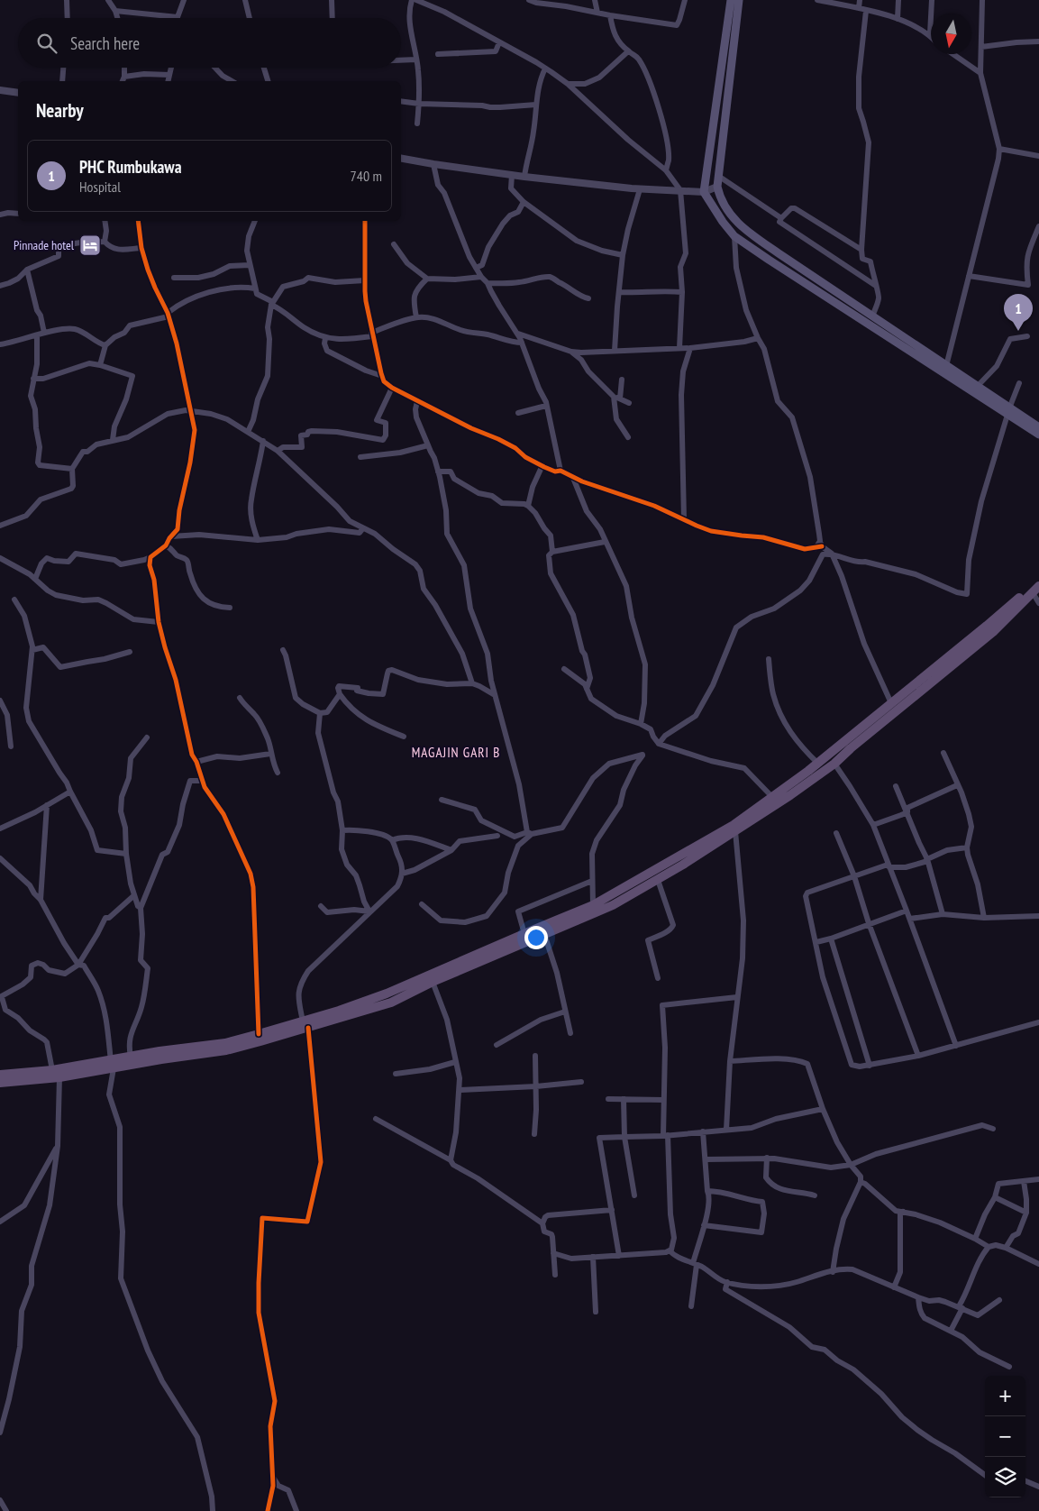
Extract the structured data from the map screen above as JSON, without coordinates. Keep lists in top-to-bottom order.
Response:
{
  "districts": ["MAGAJIN GARI B"],
  "places": {
    "hotel": ["Pinnade hotel"]
  },
  "north": "bottom",
  "page": {
    "search": "Search here",
    "heading": "Nearby",
    "list": [
      {
        "mark": "1",
        "name": "PHC Rumbukawa",
        "note": "Hospital",
        "value": "740 m"
      }
    ],
    "pins": "1",
    "map_buttons": ["+", "−"]
  }
}
